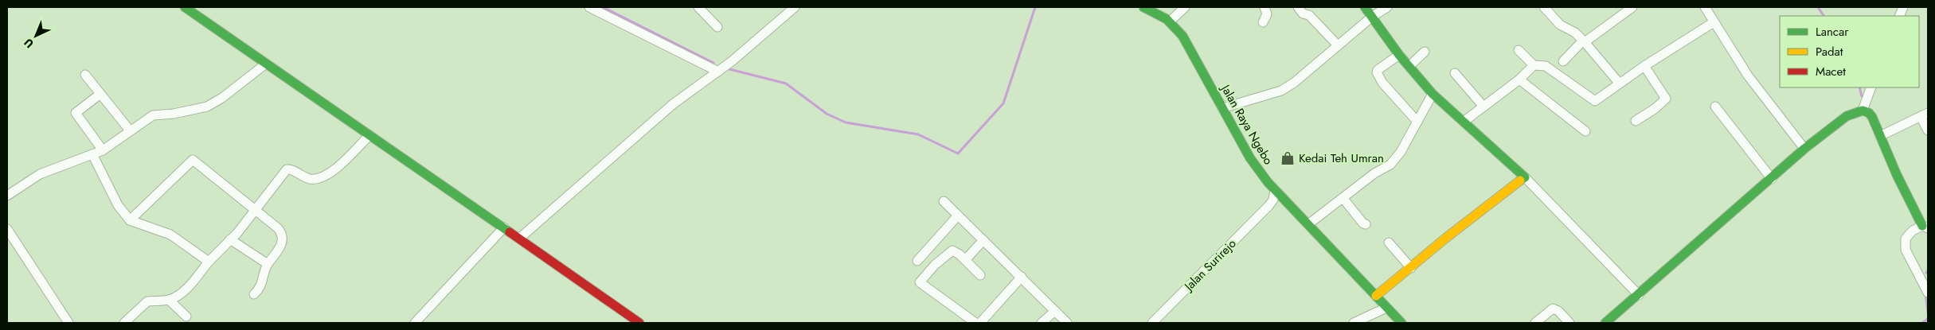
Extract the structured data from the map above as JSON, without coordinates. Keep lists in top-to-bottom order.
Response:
{
  "streets": {
    "street": ["Jalan Raya Ngebo", "Jalan Surirejo"]
  },
  "crossings": [
    ["Jalan Raya Ngebo", "Jalan Surirejo"]
  ],
  "places": {
    "shop": ["Kedai Teh Umran"]
  },
  "legend": ["Lancar", "Padat", "Macet"],
  "north": "bottom left"
}
